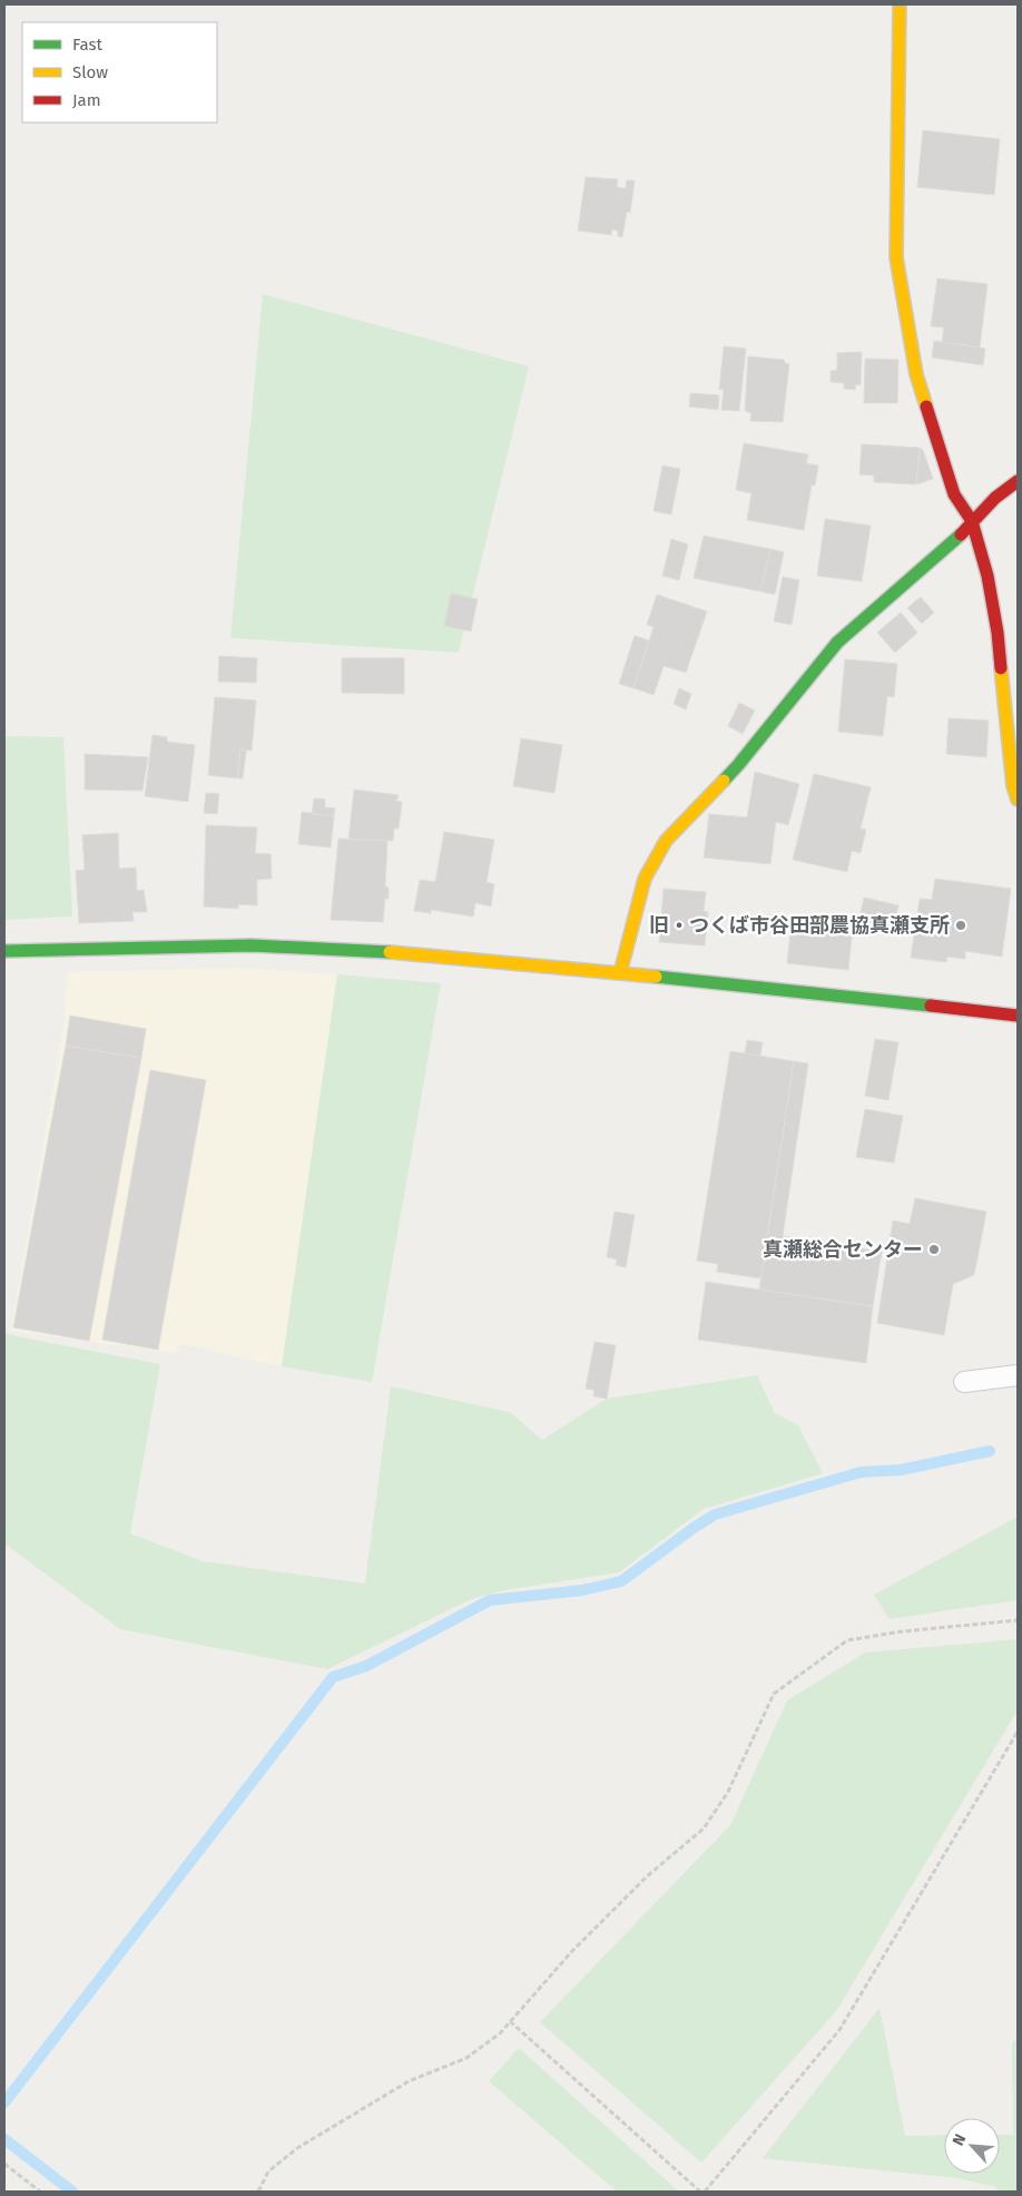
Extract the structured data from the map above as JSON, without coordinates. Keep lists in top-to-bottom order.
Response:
{
  "places": ["旧・つくば市谷田部農協真瀬支所", "真瀬総合センター"],
  "legend": ["Fast", "Slow", "Jam"],
  "north": "top left"
}
